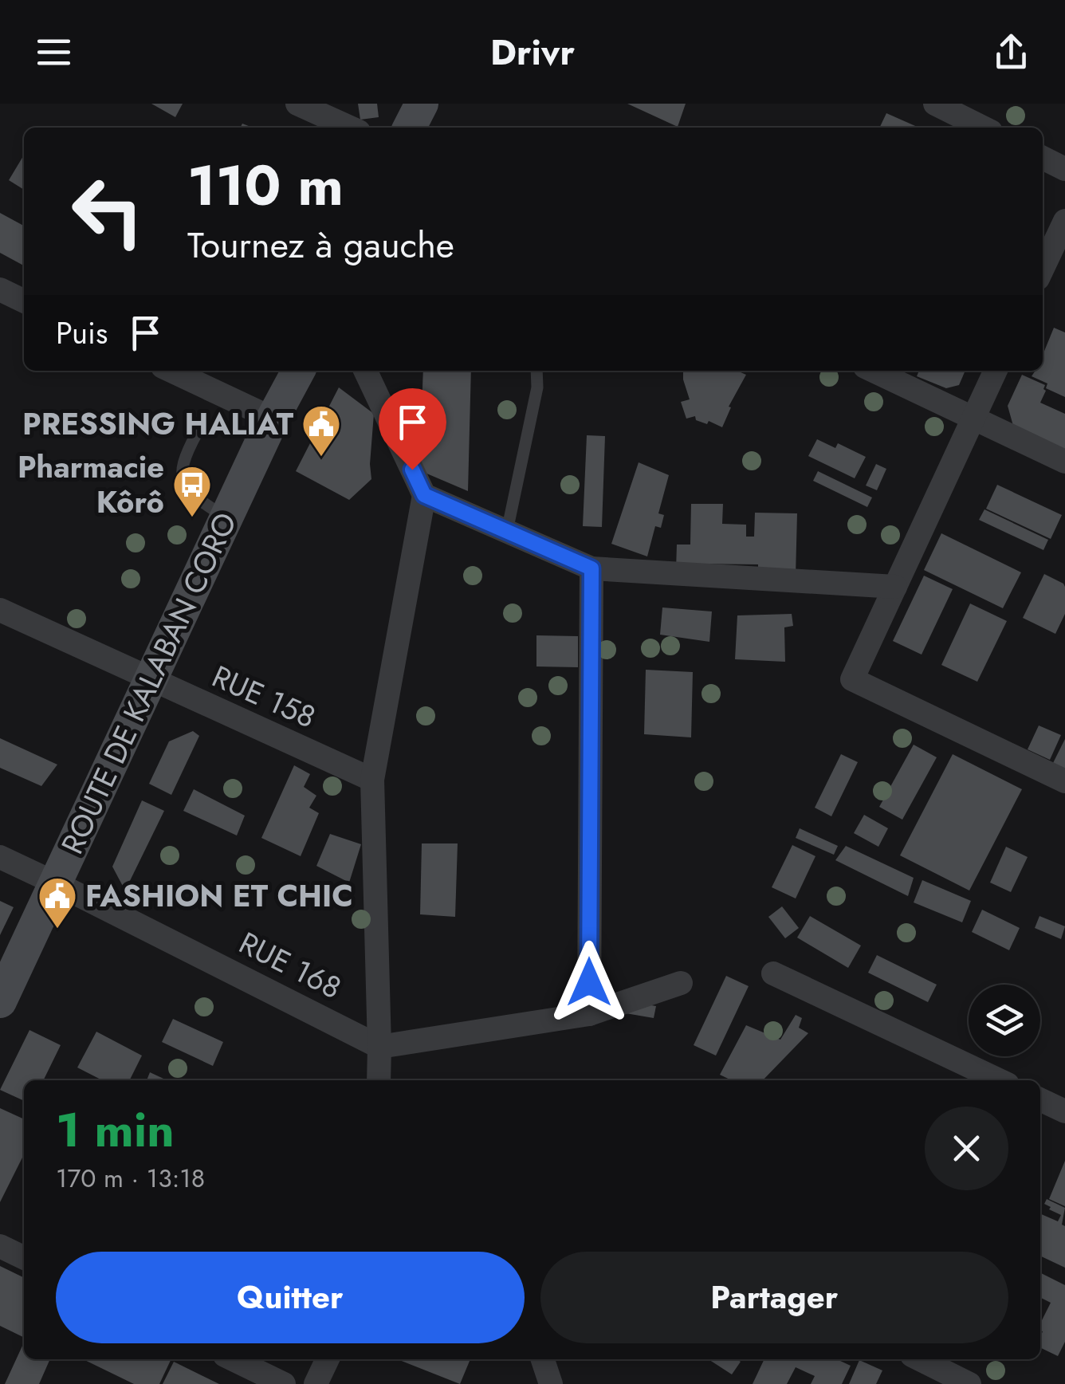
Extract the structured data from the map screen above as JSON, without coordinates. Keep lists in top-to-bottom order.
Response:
{
  "streets": {
    "main road": ["ROUTE DE KALABAN CORO"],
    "street": ["RUE 158", "RUE 168"]
  },
  "crossings": [
    ["ROUTE DE KALABAN CORO", "RUE 158"],
    ["ROUTE DE KALABAN CORO", "RUE 168"]
  ],
  "places": {
    "public building": ["PRESSING HALIAT", "FASHION ET CHIC"],
    "bus stop": ["Pharmacie Kôrô"]
  },
  "page": {
    "header": "Drivr",
    "turn": ["110 m", "Tournez à gauche"],
    "then": "Puis",
    "heading": ["1 min", "170 m · 13:18"],
    "buttons": ["Quitter", "Partager"]
  }
}
